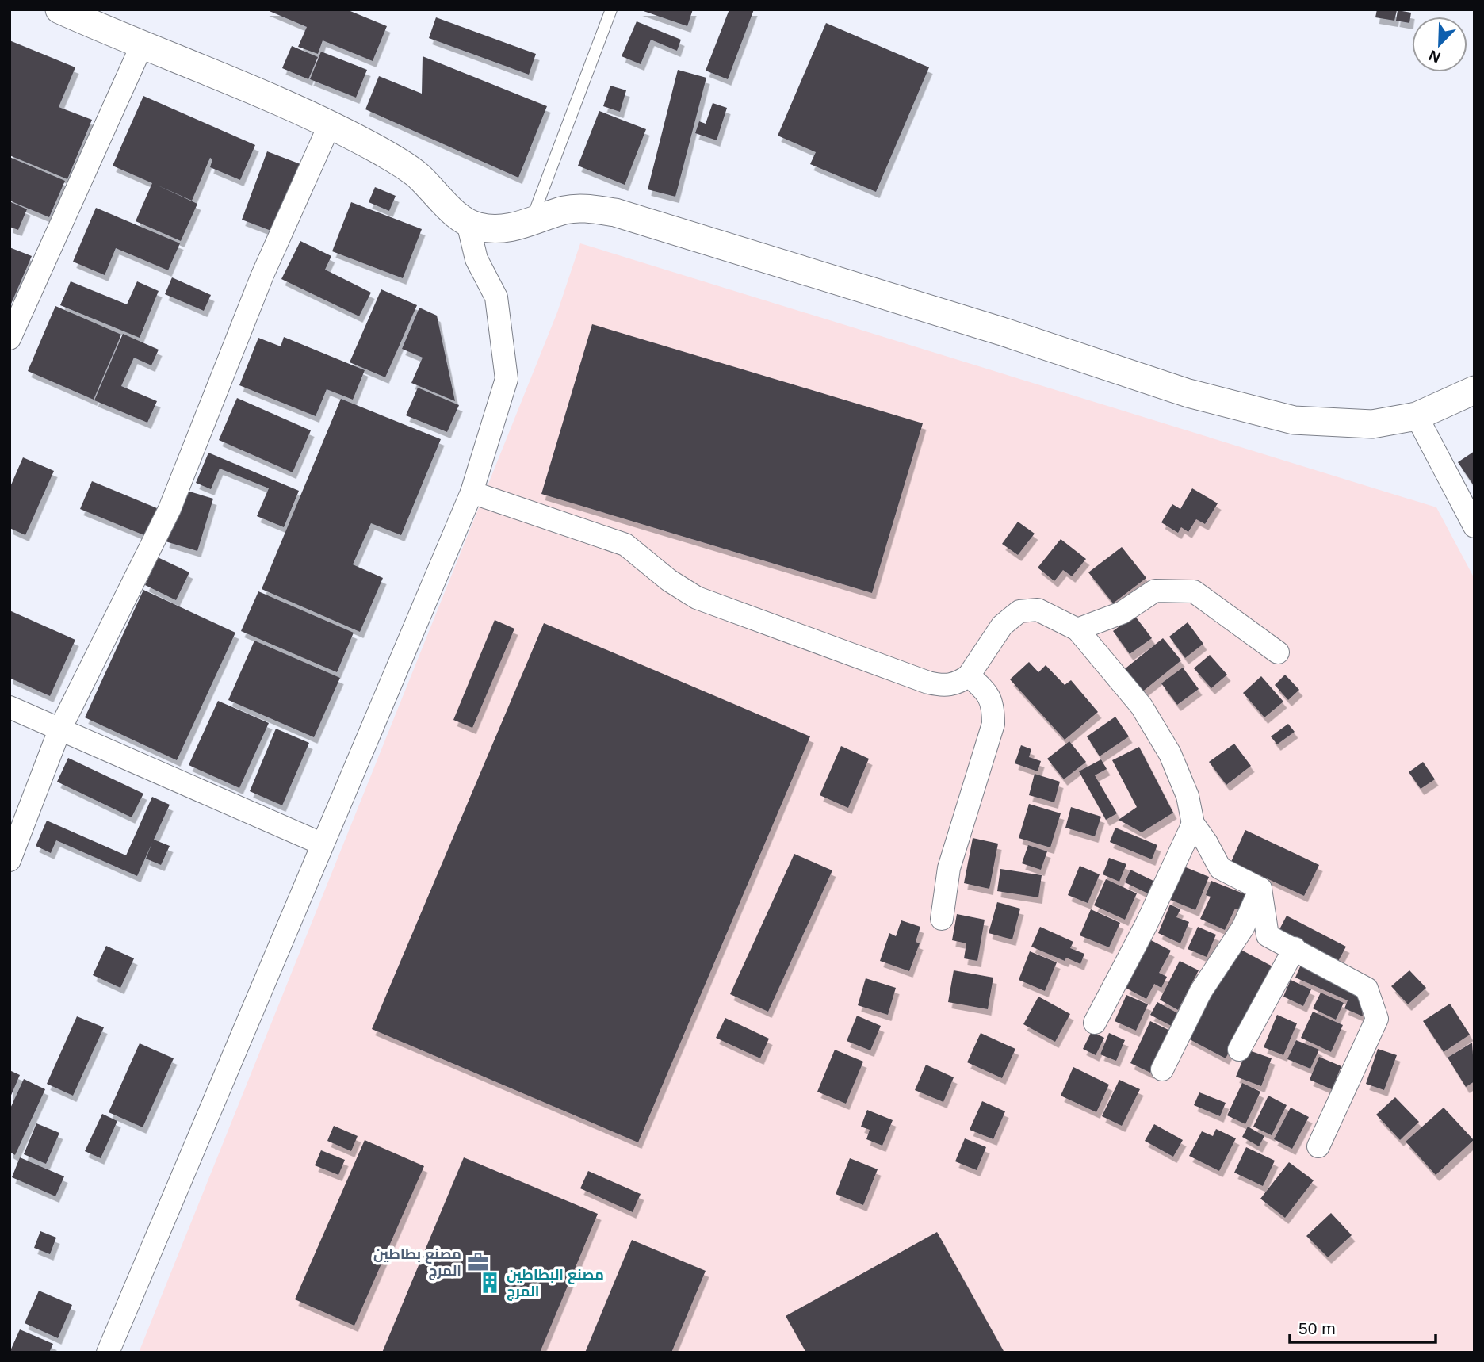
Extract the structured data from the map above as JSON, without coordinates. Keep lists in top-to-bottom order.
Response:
{
  "places": {
    "office": ["مصنع بطاطين المرج"],
    "building": ["مصنع البطاطين المرج"]
  },
  "scale_bar": "50 m",
  "north": "bottom left"
}
